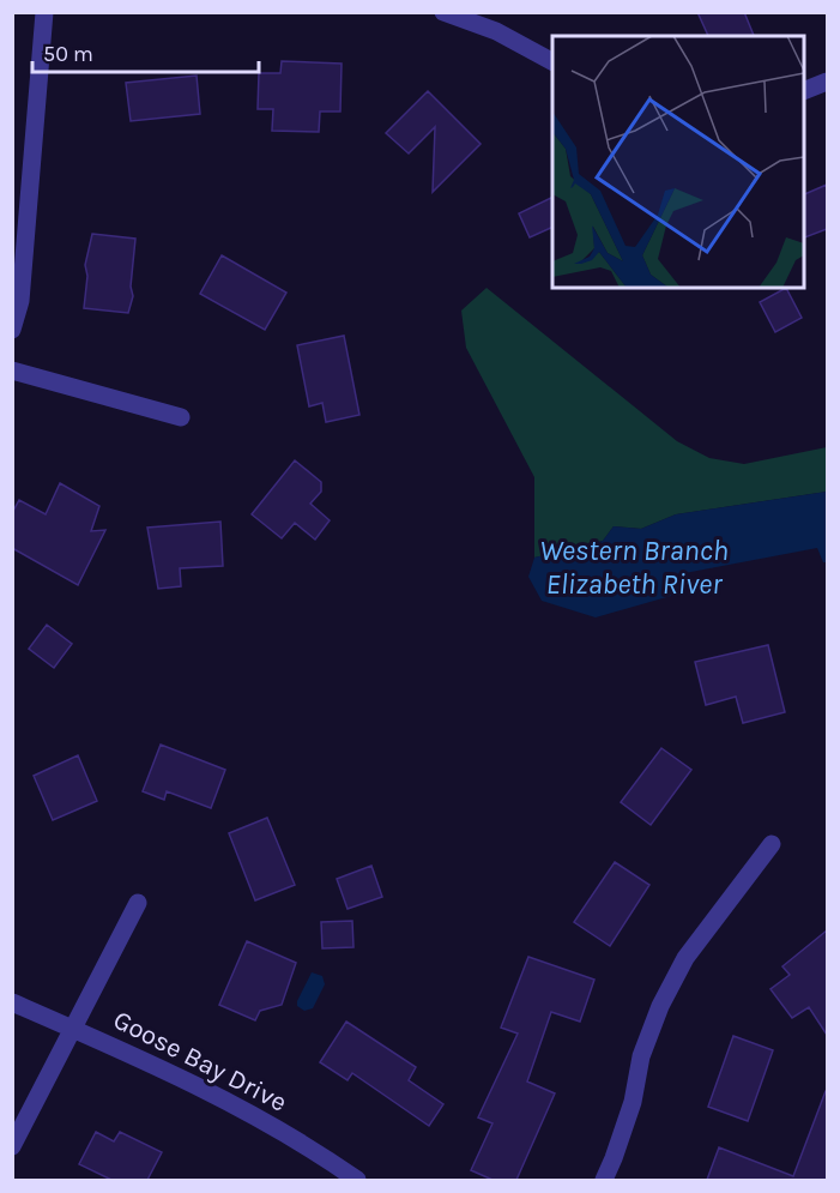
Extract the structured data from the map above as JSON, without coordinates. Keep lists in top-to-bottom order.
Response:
{
  "streets": {
    "street": ["Goose Bay Drive"]
  },
  "water": ["Western Branch Elizabeth River"],
  "scale_bar": "50 m"
}
